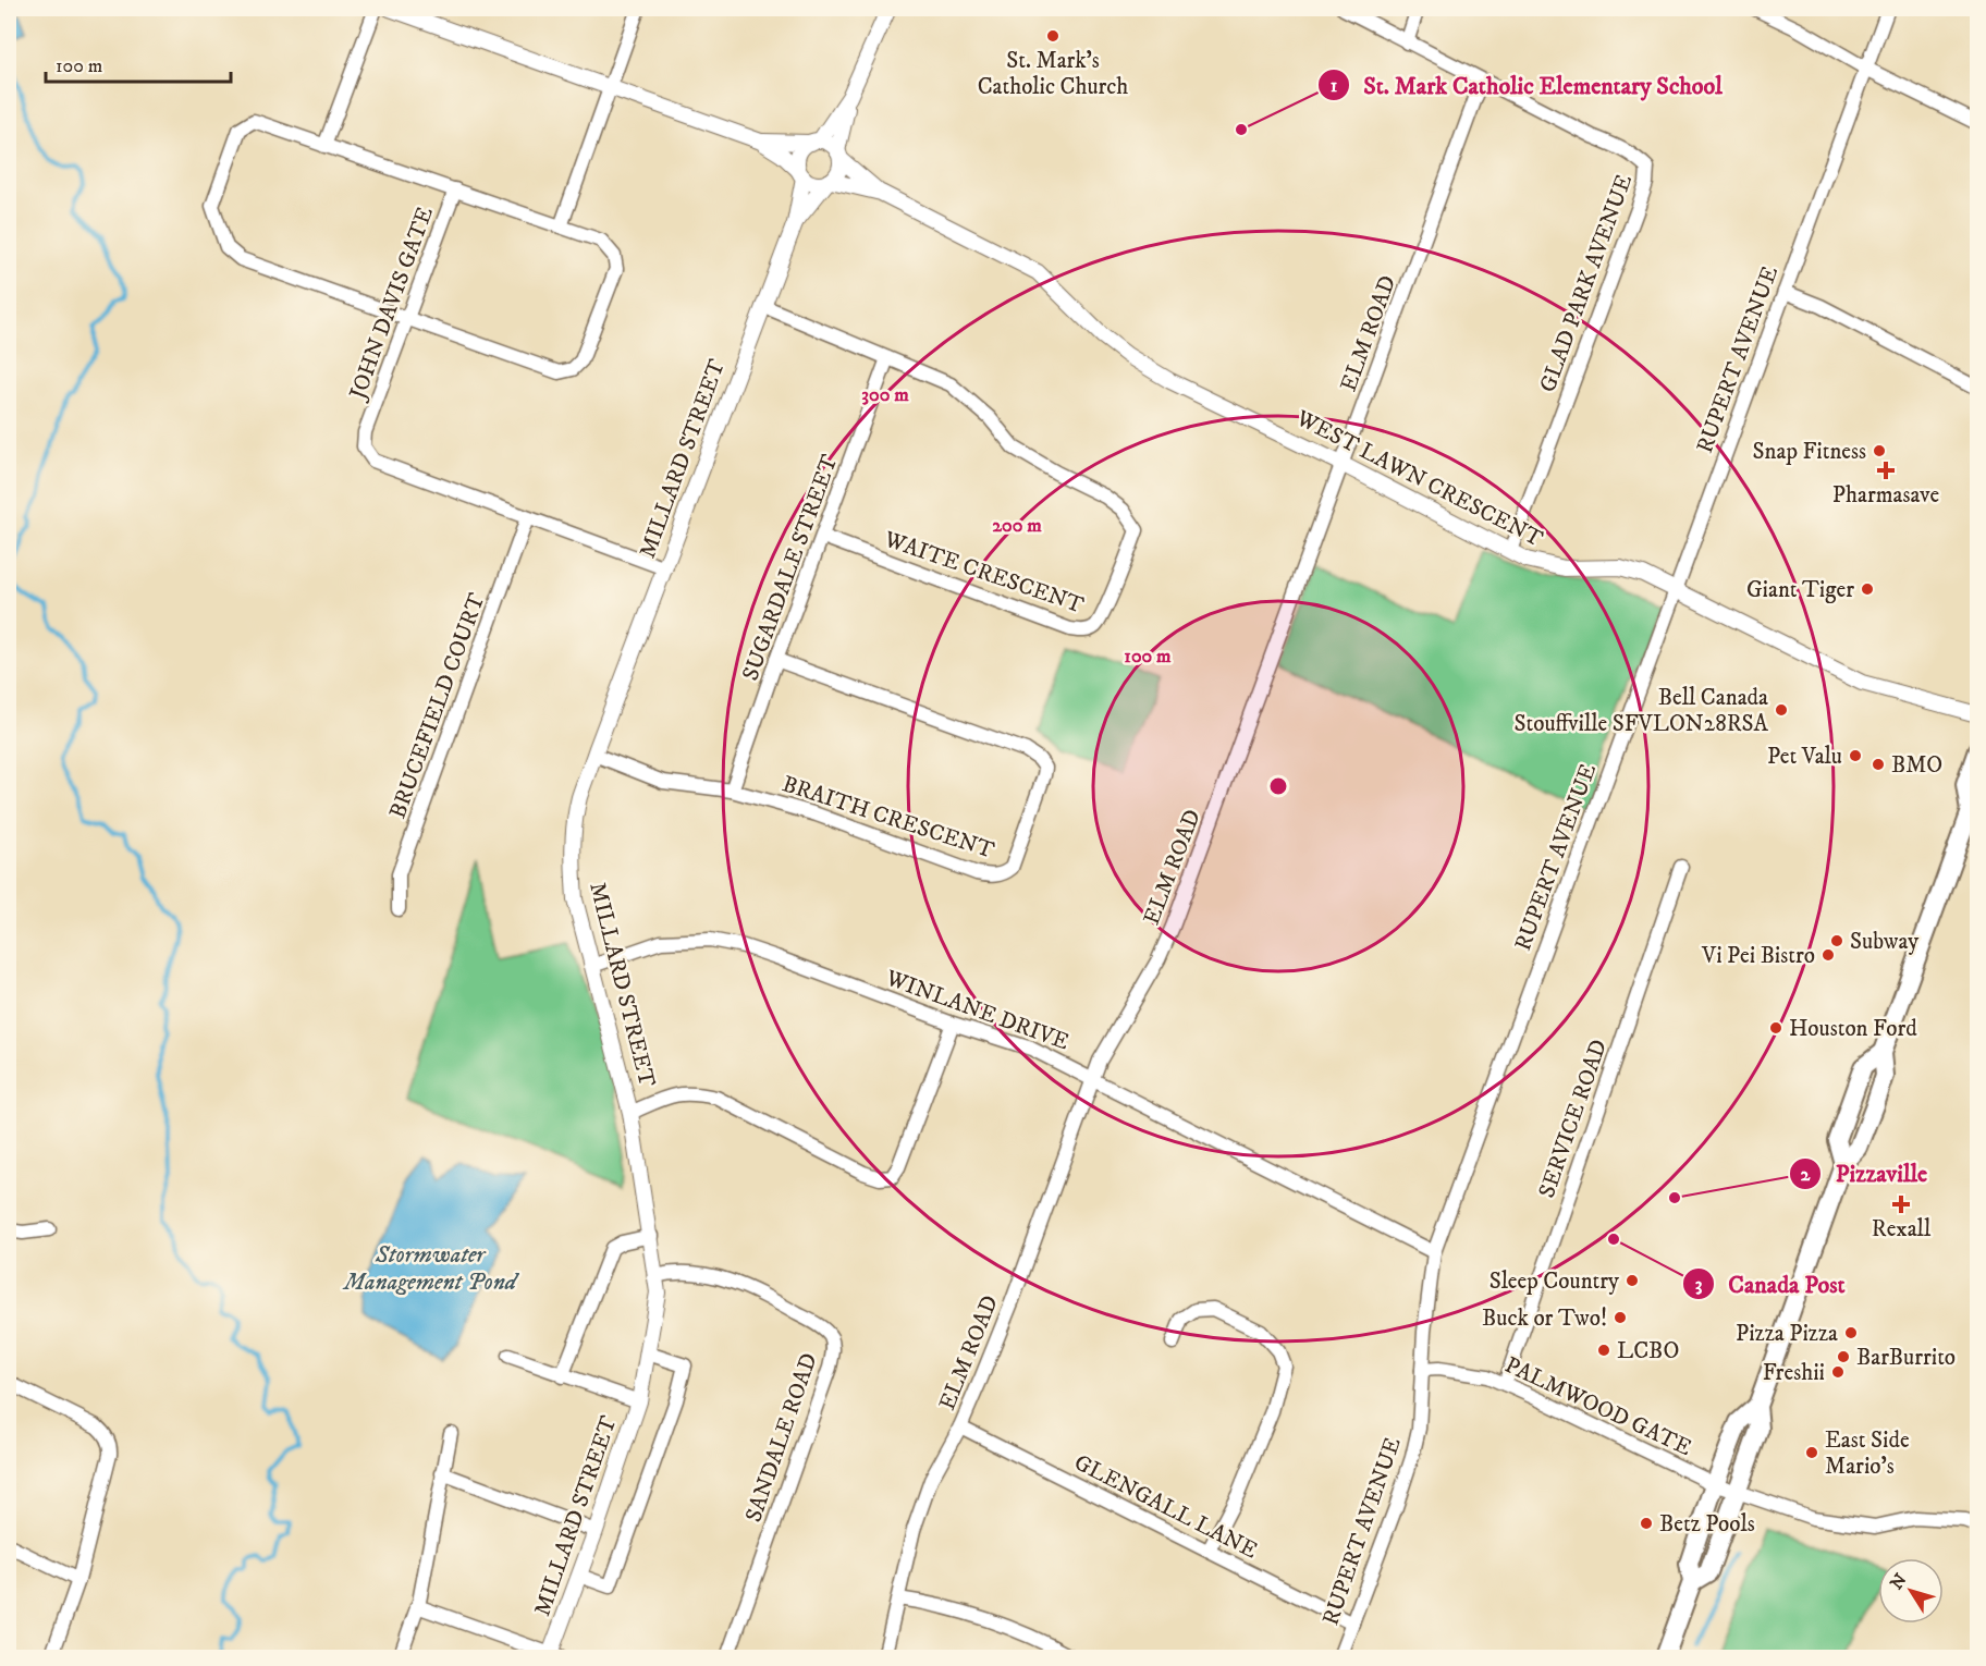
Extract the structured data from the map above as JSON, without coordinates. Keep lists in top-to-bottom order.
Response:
{
  "streets": {
    "street": [
      "GLAD PARK AVENUE",
      "JOHN DAVIS GATE",
      "ELM ROAD",
      "RUPERT AVENUE",
      "MILLARD STREET",
      "WEST LAWN CRESCENT",
      "SUGARDALE STREET",
      "WAITE CRESCENT",
      "BRUCEFIELD COURT",
      "BRAITH CRESCENT",
      "WINLANE DRIVE",
      "SERVICE ROAD",
      "PALMWOOD GATE",
      "SANDALE ROAD",
      "GLENGALL LANE"
    ]
  },
  "crossings": [
    ["GLAD PARK AVENUE", "ELM ROAD"],
    ["GLAD PARK AVENUE", "WEST LAWN CRESCENT"],
    ["JOHN DAVIS GATE", "MILLARD STREET"],
    ["JOHN DAVIS GATE", "BRUCEFIELD COURT"],
    ["ELM ROAD", "WEST LAWN CRESCENT"],
    ["ELM ROAD", "WINLANE DRIVE"],
    ["ELM ROAD", "GLENGALL LANE"],
    ["RUPERT AVENUE", "WEST LAWN CRESCENT"],
    ["RUPERT AVENUE", "WINLANE DRIVE"],
    ["RUPERT AVENUE", "PALMWOOD GATE"],
    ["RUPERT AVENUE", "GLENGALL LANE"],
    ["MILLARD STREET", "WEST LAWN CRESCENT"],
    ["MILLARD STREET", "WAITE CRESCENT"],
    ["MILLARD STREET", "BRAITH CRESCENT"],
    ["MILLARD STREET", "WINLANE DRIVE"],
    ["MILLARD STREET", "SANDALE ROAD"],
    ["SUGARDALE STREET", "WAITE CRESCENT"],
    ["SUGARDALE STREET", "BRAITH CRESCENT"],
    ["SERVICE ROAD", "PALMWOOD GATE"]
  ],
  "water": ["Stormwater Management Pond"],
  "places": {
    "other": [
      "St. Mark's Catholic Church",
      "St. Mark Catholic Elementary School",
      "Snap Fitness",
      "Giant Tiger",
      "Bell Canada Stouffville SFVLON28RSA",
      "Pet Valu",
      "BMO",
      "Subway",
      "Vi Pei Bistro",
      "Houston Ford",
      "Pizzaville",
      "Canada Post",
      "Sleep Country",
      "Buck or Two!",
      "Pizza Pizza",
      "LCBO",
      "BarBurrito",
      "Freshii",
      "East Side Mario's",
      "Betz Pools"
    ],
    "health": ["Pharmasave", "Rexall"]
  },
  "scale_bar": "100 m",
  "north": "top left",
  "rings": ["300 m", "200 m", "100 m"]
}
